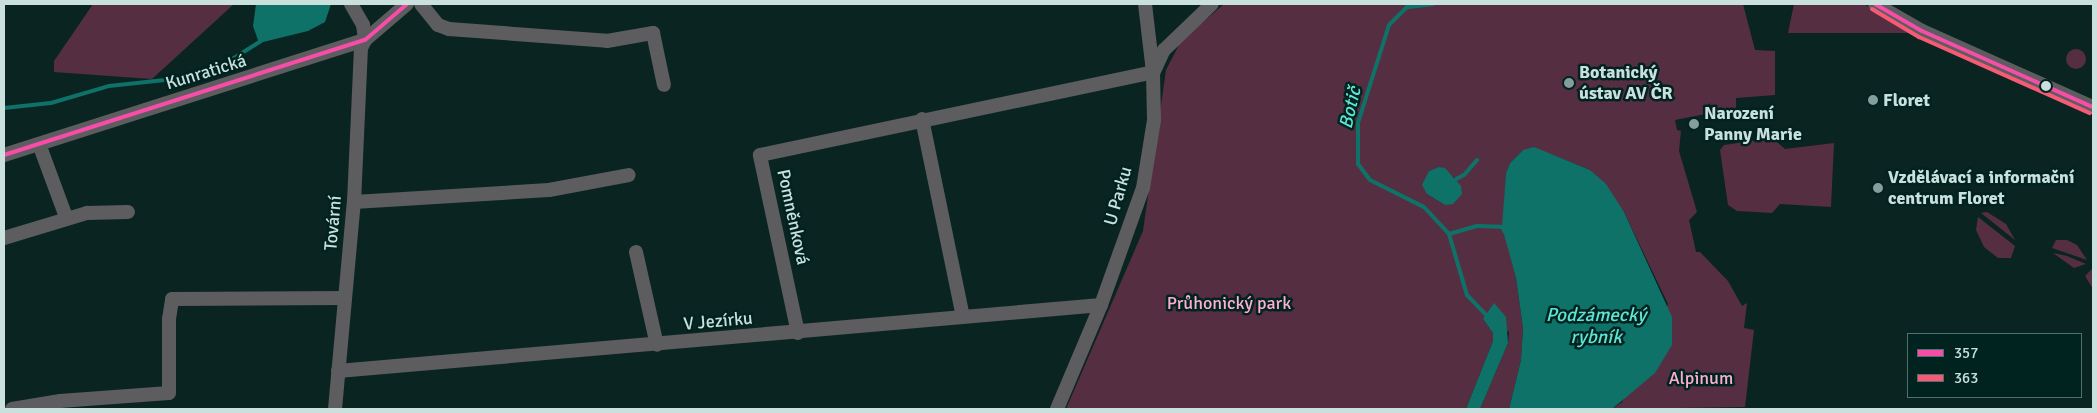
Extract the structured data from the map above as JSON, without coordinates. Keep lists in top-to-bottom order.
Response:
{
  "streets": {
    "street": [
      "Kunratická",
      "U Parku",
      "Pomněnková",
      "Tovární",
      "V Jezírku"
    ]
  },
  "crossings": [
    ["Kunratická", "Tovární"],
    ["U Parku", "Pomněnková"],
    ["U Parku", "V Jezírku"],
    ["Pomněnková", "V Jezírku"],
    ["Tovární", "V Jezírku"]
  ],
  "water": ["Botič", "Podzámecký rybník"],
  "parks": ["Průhonický park", "Alpinum"],
  "places": [
    "Botanický ústav AV ČR",
    "Floret",
    "Narození Panny Marie",
    "Vzdělávací a informační centrum Floret"
  ],
  "lines": ["transit line 357", "transit line 363"],
  "legend": ["357", "363"]
}
